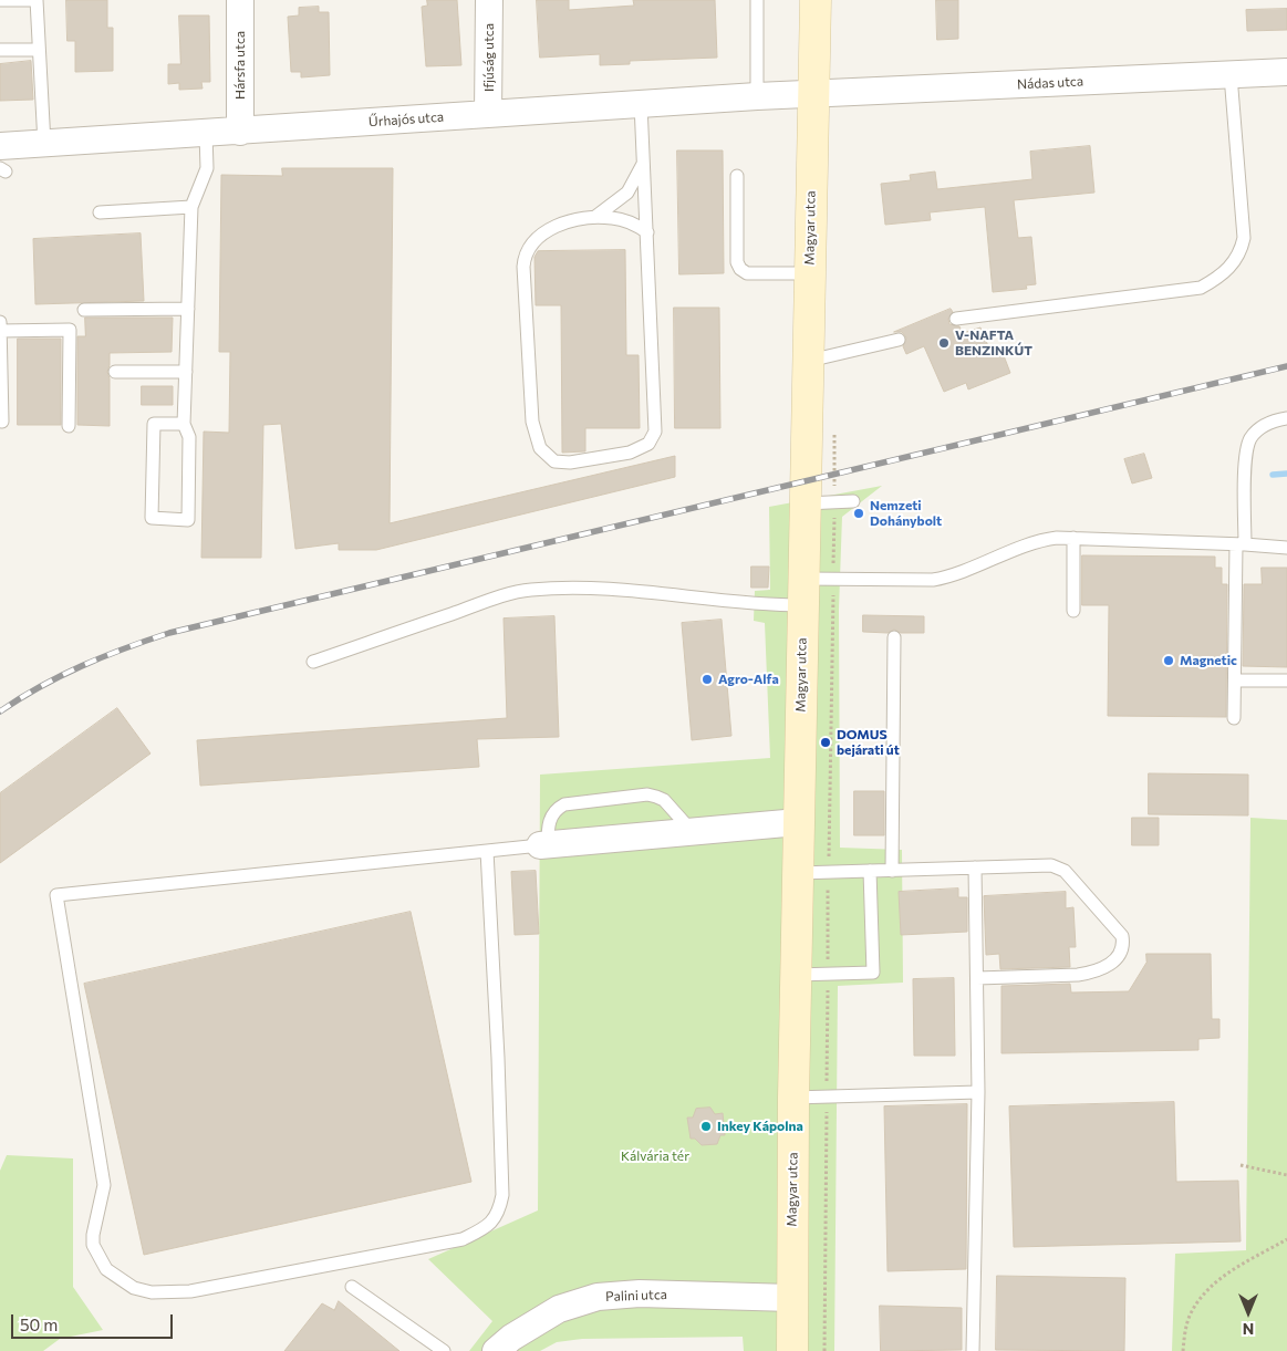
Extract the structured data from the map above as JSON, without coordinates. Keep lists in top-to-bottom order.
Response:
{
  "streets": {
    "main road": ["Magyar utca"],
    "street": [
      "Ifjúság utca",
      "Hársfa utca",
      "Nádas utca",
      "Űrhajós utca",
      "Palini utca"
    ]
  },
  "crossings": [
    ["Ifjúság utca", "Űrhajós utca"],
    ["Hársfa utca", "Űrhajós utca"],
    ["Nádas utca", "Űrhajós utca"],
    ["Nádas utca", "Magyar utca"],
    ["Űrhajós utca", "Magyar utca"],
    ["Magyar utca", "Palini utca"]
  ],
  "parks": ["Kálvária tér"],
  "places": [
    "V-NAFTA BENZINKÚT",
    "Nemzeti Dohánybolt",
    "Magnetic",
    "Agro-Alfa",
    "DOMUS bejárati út",
    "Inkey Kápolna"
  ],
  "scale_bar": "50 m",
  "north": "bottom"
}
